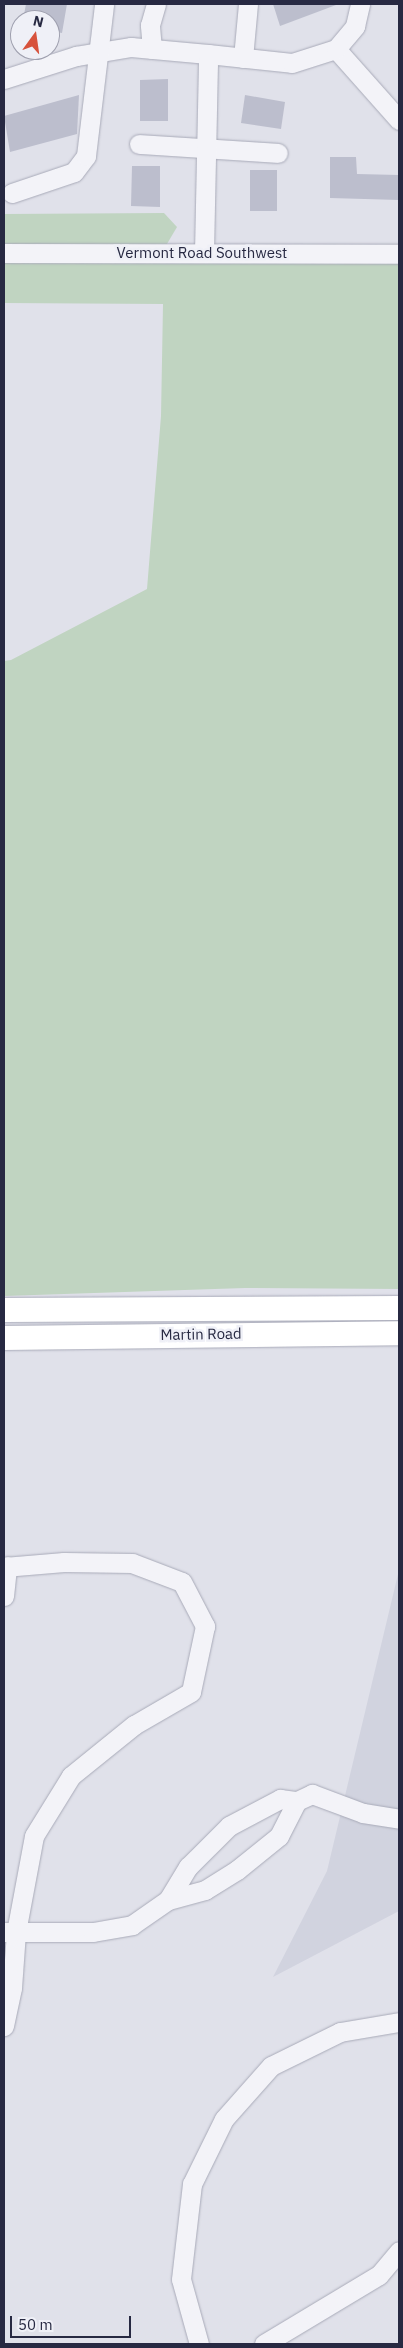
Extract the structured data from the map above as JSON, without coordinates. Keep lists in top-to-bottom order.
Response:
{
  "streets": {
    "main road": ["Martin Road"],
    "street": ["Vermont Road Southwest"]
  },
  "scale_bar": "50 m",
  "north": "top"
}
